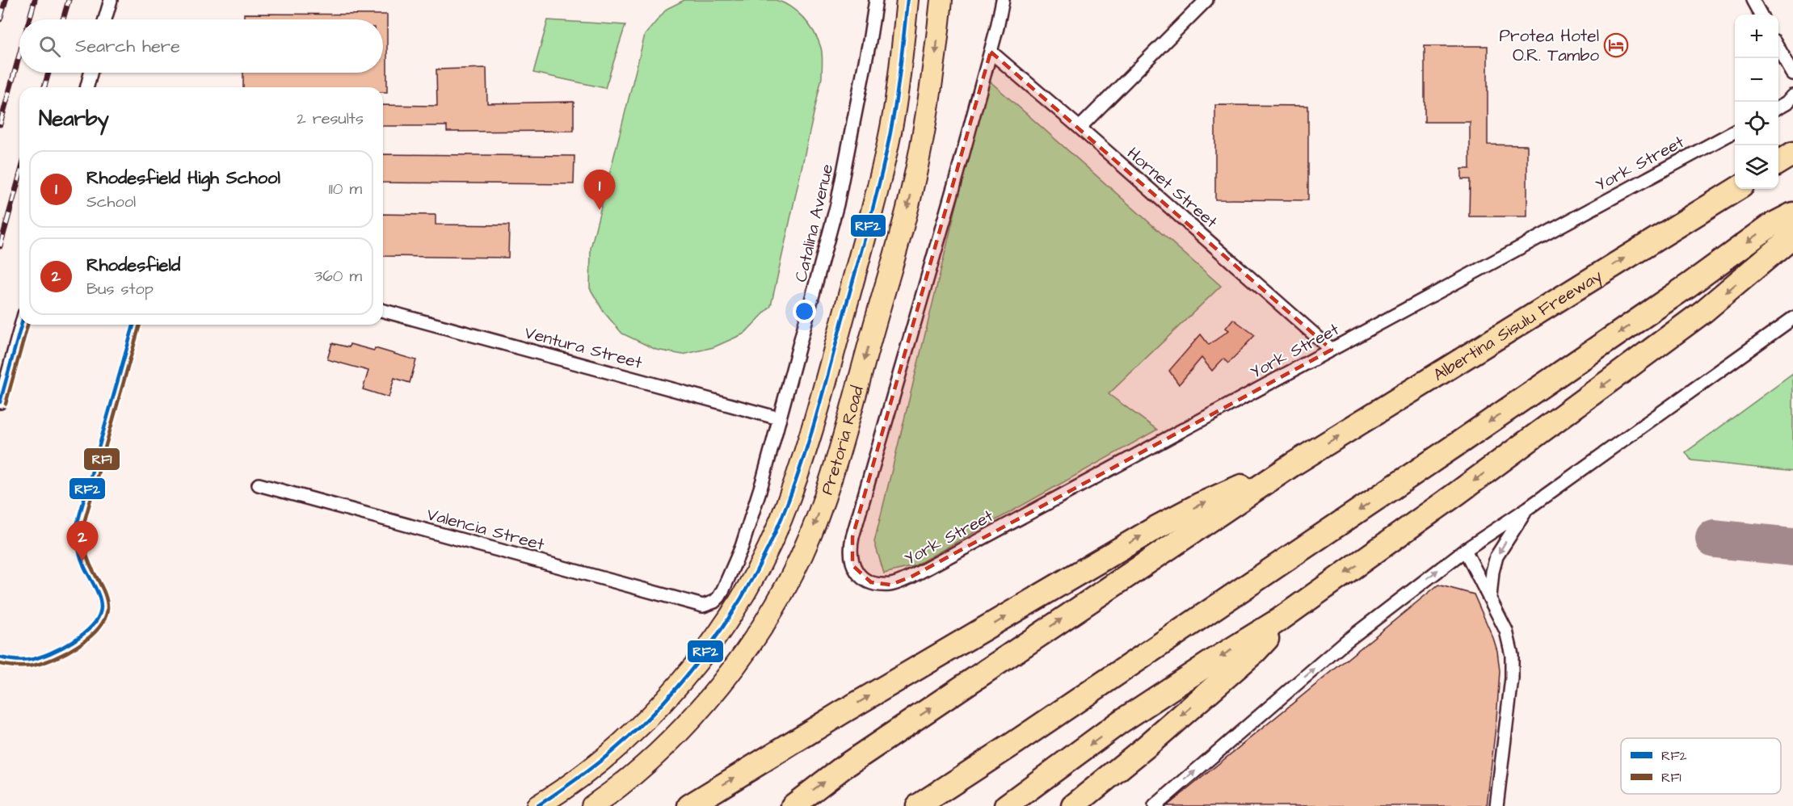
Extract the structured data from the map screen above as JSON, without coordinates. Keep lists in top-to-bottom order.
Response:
{
  "streets": {
    "highway": ["Albertina Sisulu Freeway"],
    "main road": ["Pretoria Road"],
    "street": [
      "York Street",
      "Hornet Street",
      "Catalina Avenue",
      "Ventura Street",
      "Valencia Street"
    ]
  },
  "crossings": [
    ["York Street", "Hornet Street"],
    ["Catalina Avenue", "Ventura Street"],
    ["Catalina Avenue", "Valencia Street"]
  ],
  "places": {
    "hotel": ["Protea Hotel O.R. Tambo"]
  },
  "lines": ["transit line RF2", "transit line RF1"],
  "legend": ["RF2", "RF1"],
  "page": {
    "map_buttons": ["+", "−"],
    "search": "Search here",
    "heading": ["Nearby", "2 results"],
    "list": [
      {
        "mark": "1",
        "name": "Rhodesfield High School",
        "note": "School",
        "value": "110 m"
      },
      {
        "mark": "2",
        "name": "Rhodesfield",
        "note": "Bus stop",
        "value": "360 m"
      }
    ],
    "pins": ["1", "2"]
  }
}
